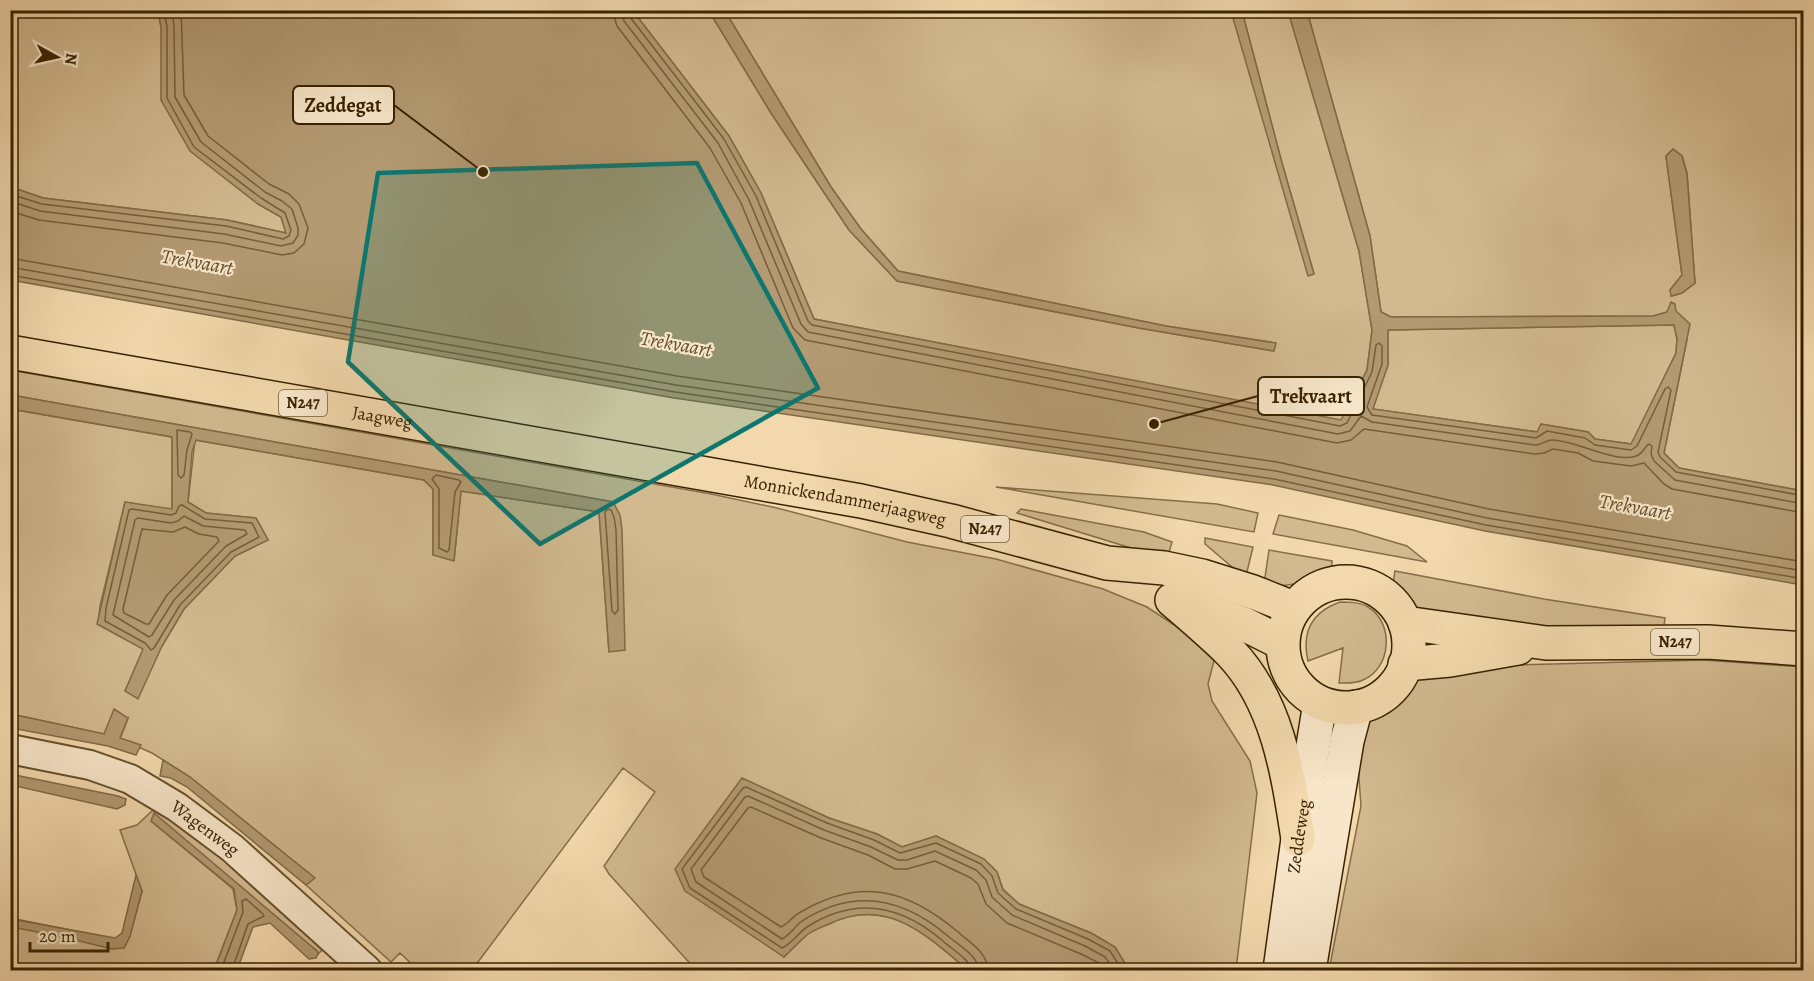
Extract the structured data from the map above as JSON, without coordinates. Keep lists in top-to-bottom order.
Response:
{
  "streets": {
    "main road": [
      "N247",
      "Jaagweg",
      "Monnickendammerjaagweg",
      "Zeddeweg"
    ],
    "street": ["Wagenweg"]
  },
  "crossings": [
    ["N247", "Monnickendammerjaagweg"],
    ["N247", "Zeddeweg"],
    ["Jaagweg", "Monnickendammerjaagweg"],
    ["Monnickendammerjaagweg", "Zeddeweg"]
  ],
  "water": ["Trekvaart"],
  "places": ["Zeddegat", "Trekvaart"],
  "scale_bar": "20 m",
  "north": "right"
}
